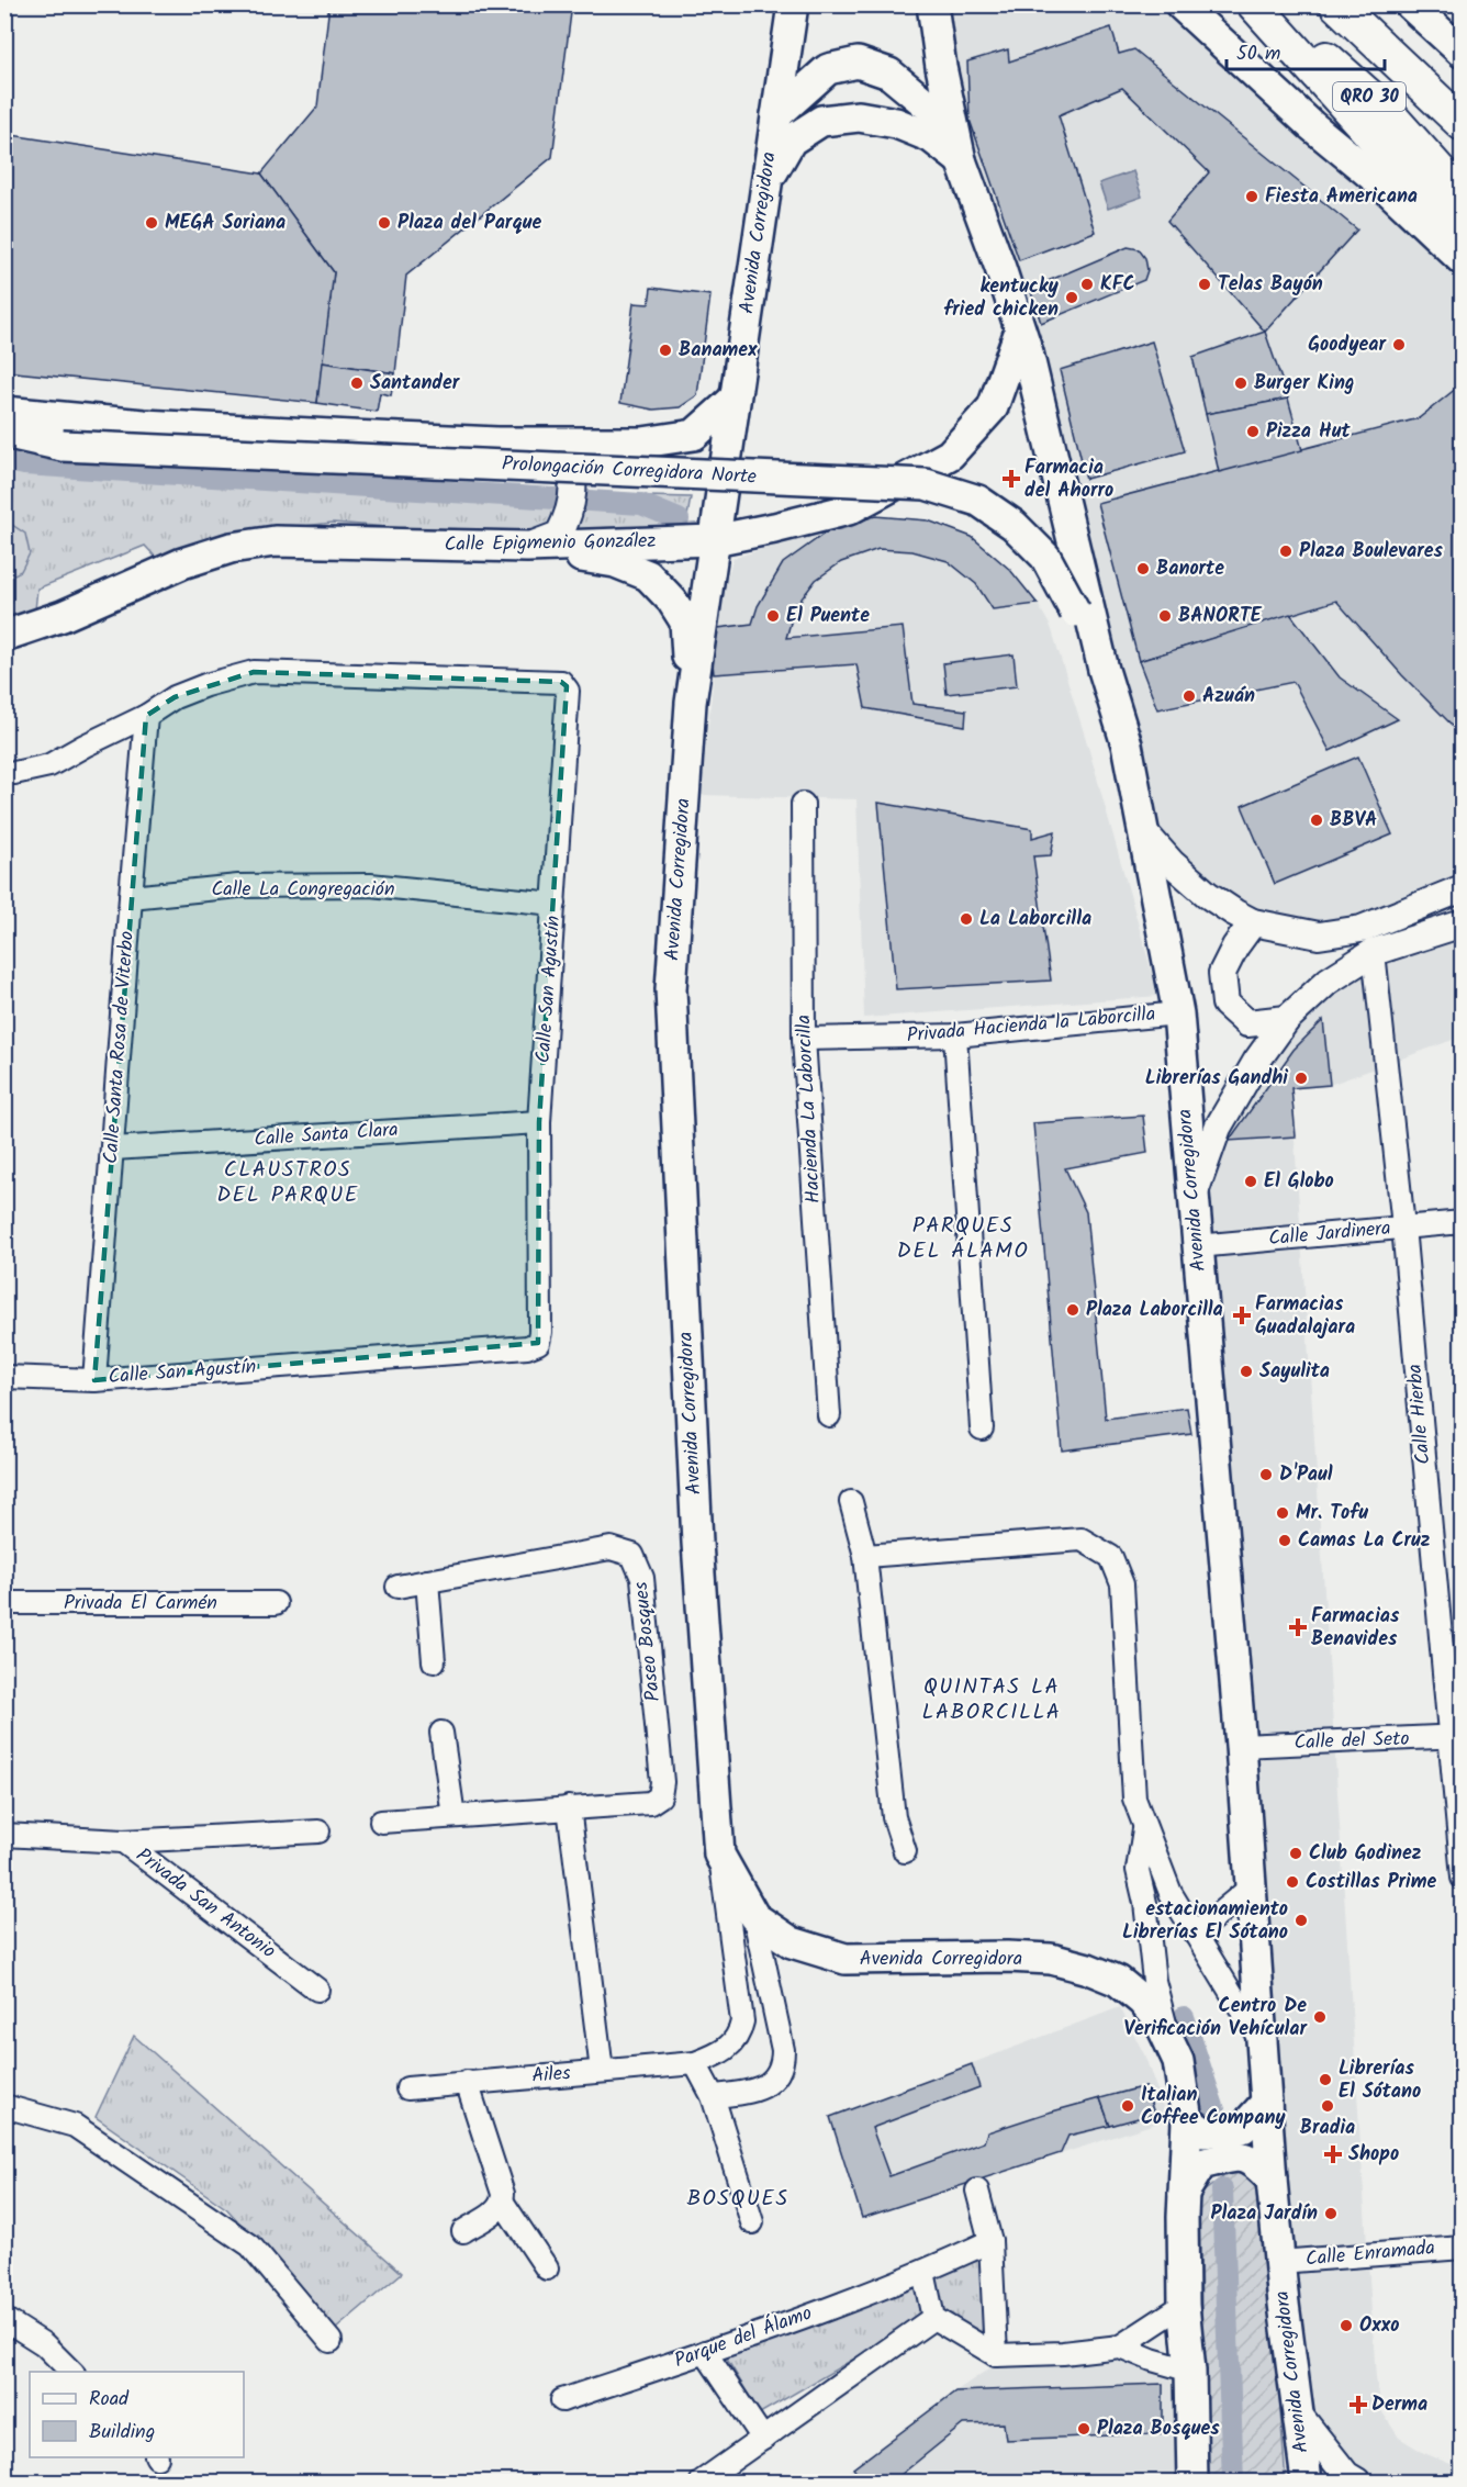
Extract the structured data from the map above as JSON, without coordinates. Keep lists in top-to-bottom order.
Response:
{
  "streets": {
    "main road": [
      "QRO 30",
      "Avenida Corregidora",
      "Prolongación Corregidora Norte",
      "Calle Epigmenio González"
    ],
    "street": [
      "Calle La Congregación",
      "Calle San Agustín",
      "Privada Hacienda la Laborcilla",
      "Calle Santa Rosa de Viterbo",
      "Hacienda La Laborcilla",
      "Calle Santa Clara",
      "Calle Jardinera",
      "Calle Hierba",
      "Privada El Carmén",
      "Paseo Bosques",
      "Calle del Seto",
      "Privada San Antonio",
      "Ailes",
      "Calle Enramada",
      "Parque del Álamo"
    ]
  },
  "crossings": [
    ["Avenida Corregidora", "Prolongación Corregidora Norte"],
    ["Avenida Corregidora", "Calle Epigmenio González"],
    ["Avenida Corregidora", "Privada Hacienda la Laborcilla"],
    ["Avenida Corregidora", "Calle Jardinera"],
    ["Avenida Corregidora", "Calle del Seto"],
    ["Avenida Corregidora", "Ailes"],
    ["Avenida Corregidora", "Calle Enramada"],
    ["Calle La Congregación", "Calle San Agustín"],
    ["Calle La Congregación", "Calle Santa Rosa de Viterbo"],
    ["Calle San Agustín", "Calle Santa Rosa de Viterbo"],
    ["Calle San Agustín", "Calle Santa Clara"],
    ["Privada Hacienda la Laborcilla", "Hacienda La Laborcilla"],
    ["Calle Santa Rosa de Viterbo", "Calle Santa Clara"],
    ["Calle Jardinera", "Calle Hierba"],
    ["Calle Hierba", "Calle del Seto"]
  ],
  "districts": [
    "CLAUSTROS DEL PARQUE",
    "PARQUES DEL ÁLAMO",
    "QUINTAS LA LABORCILLA",
    "BOSQUES"
  ],
  "places": {
    "other": [
      "Fiesta Americana",
      "MEGA Soriana",
      "Plaza del Parque",
      "KFC",
      "Telas Bayón",
      "kentucky fried chicken",
      "Goodyear",
      "Banamex",
      "Santander",
      "Burger King",
      "Pizza Hut",
      "Plaza Boulevares",
      "Banorte",
      "El Puente",
      "BANORTE",
      "Azuán",
      "BBVA",
      "La Laborcilla",
      "Librerías Gandhi",
      "El Globo",
      "Plaza Laborcilla",
      "Sayulita",
      "D'Paul",
      "Mr. Tofu",
      "Camas La Cruz",
      "Club Godinez",
      "Costillas Prime",
      "estacionamiento Librerías El Sótano",
      "Centro De Verificación Vehícular",
      "Librerías El Sótano",
      "Italian Coffee Company",
      "Bradia",
      "Plaza Jardín",
      "Oxxo",
      "Plaza Bosques"
    ],
    "health": [
      "Farmacia del Ahorro",
      "Farmacias Guadalajara",
      "Farmacias Benavides",
      "Shopo",
      "Derma"
    ]
  },
  "legend": ["Road", "Building"],
  "scale_bar": "50 m"
}
